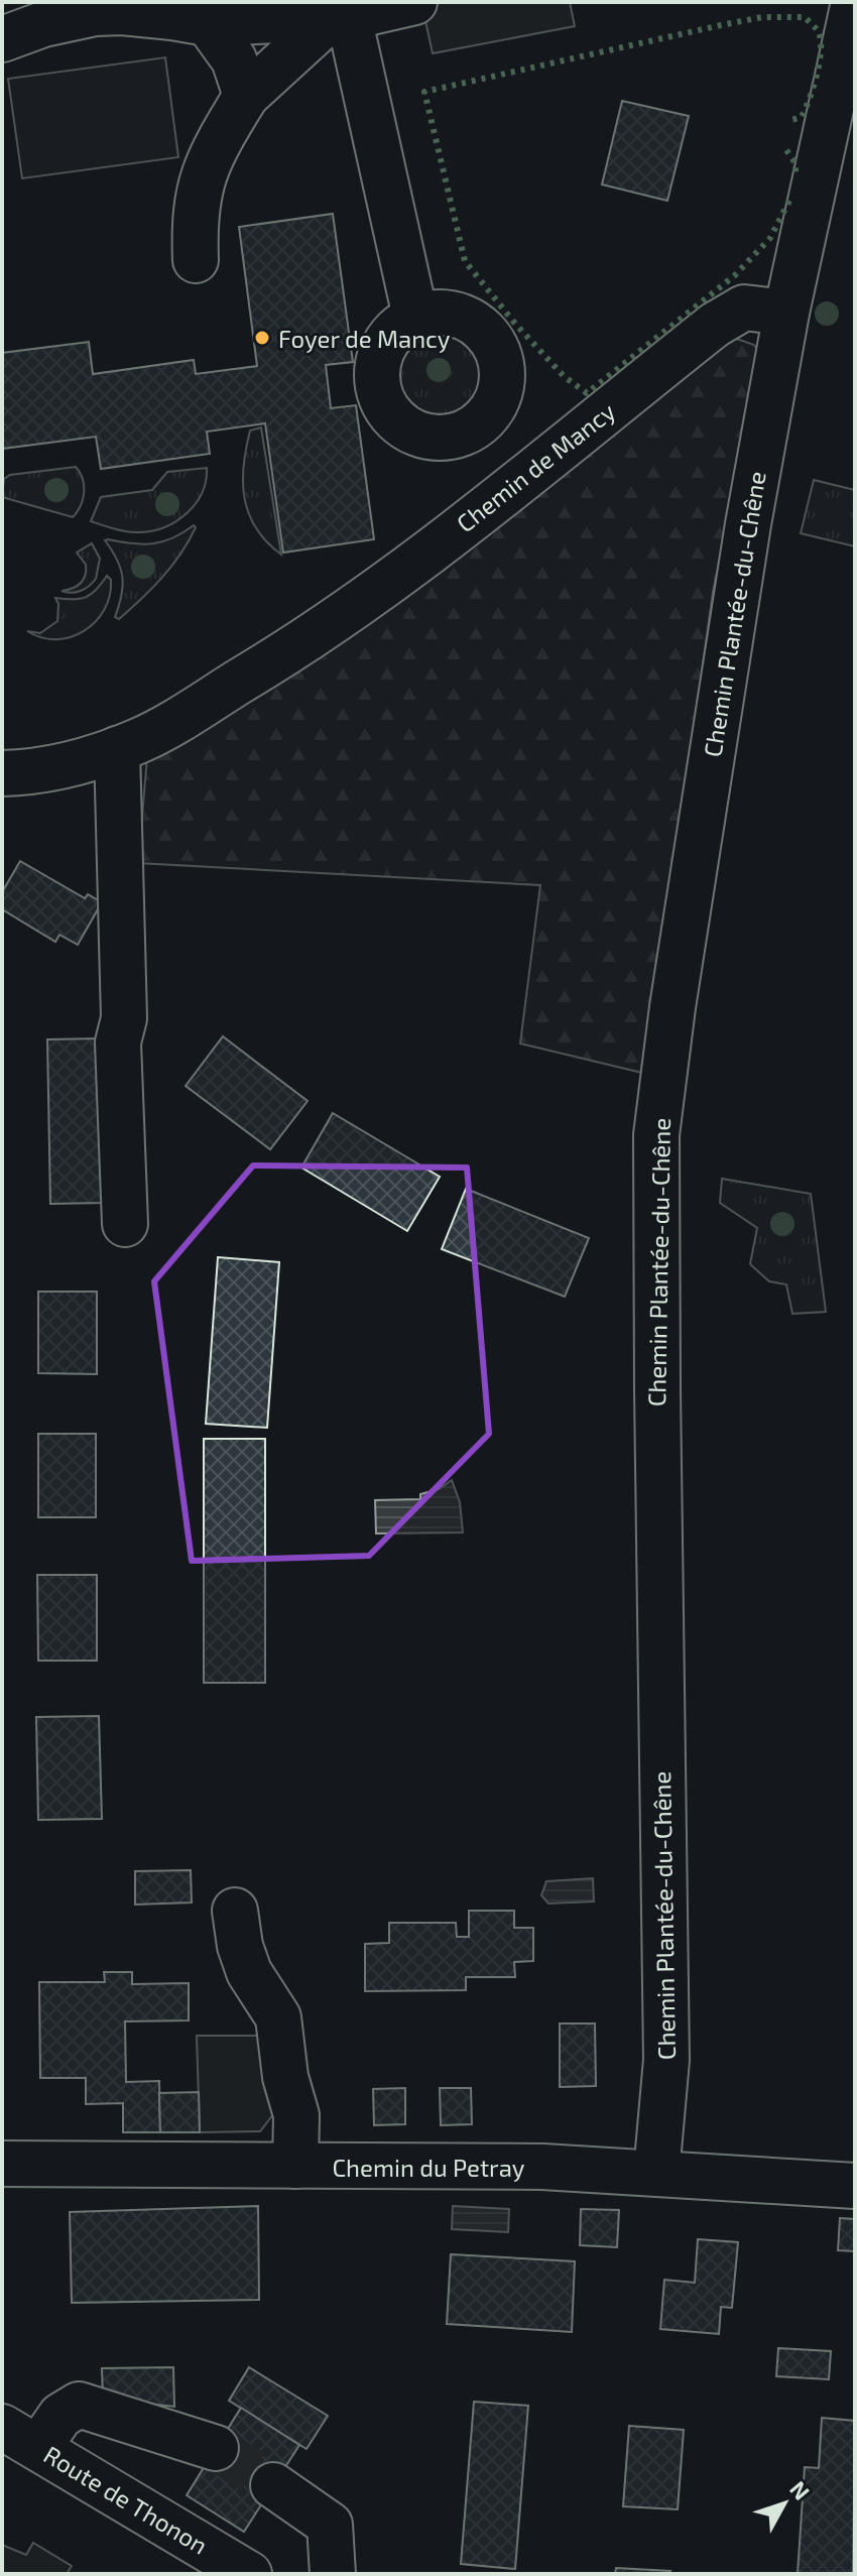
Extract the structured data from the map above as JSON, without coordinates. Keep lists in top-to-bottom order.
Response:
{
  "streets": {
    "street": [
      "Chemin de Mancy",
      "Chemin Plantée-du-Chêne",
      "Chemin du Petray",
      "Route de Thonon"
    ]
  },
  "crossings": [
    ["Chemin de Mancy", "Chemin Plantée-du-Chêne"],
    ["Chemin Plantée-du-Chêne", "Chemin du Petray"]
  ],
  "places": ["Foyer de Mancy"],
  "north": "top right"
}
